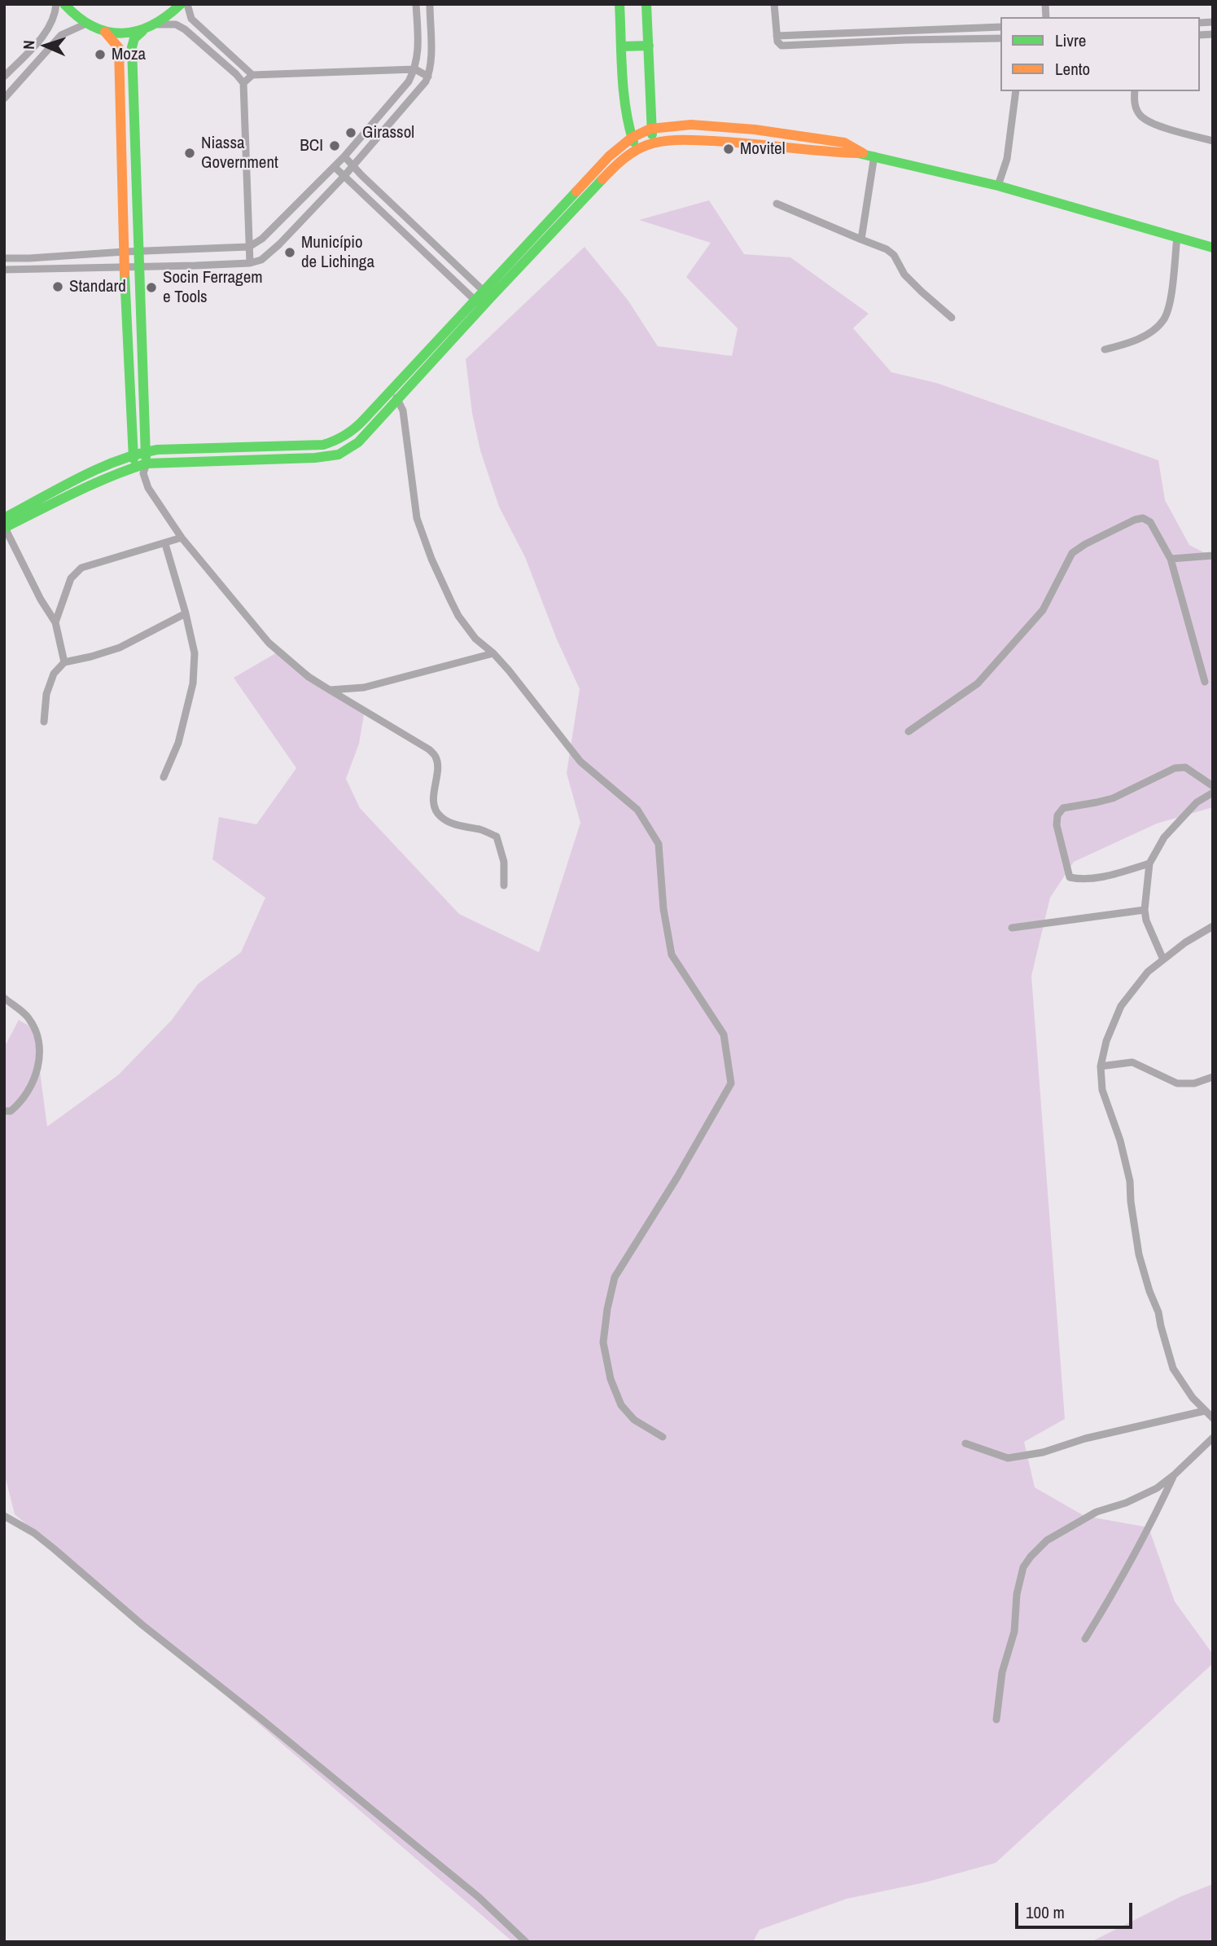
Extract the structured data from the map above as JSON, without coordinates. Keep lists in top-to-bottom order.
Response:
{
  "places": [
    "Moza",
    "Girassol",
    "BCI",
    "Movitel",
    "Niassa Government",
    "Município de Lichinga",
    "Standard",
    "Socin Ferragem e Tools"
  ],
  "legend": ["Livre", "Lento"],
  "scale_bar": "100 m",
  "north": "left"
}
